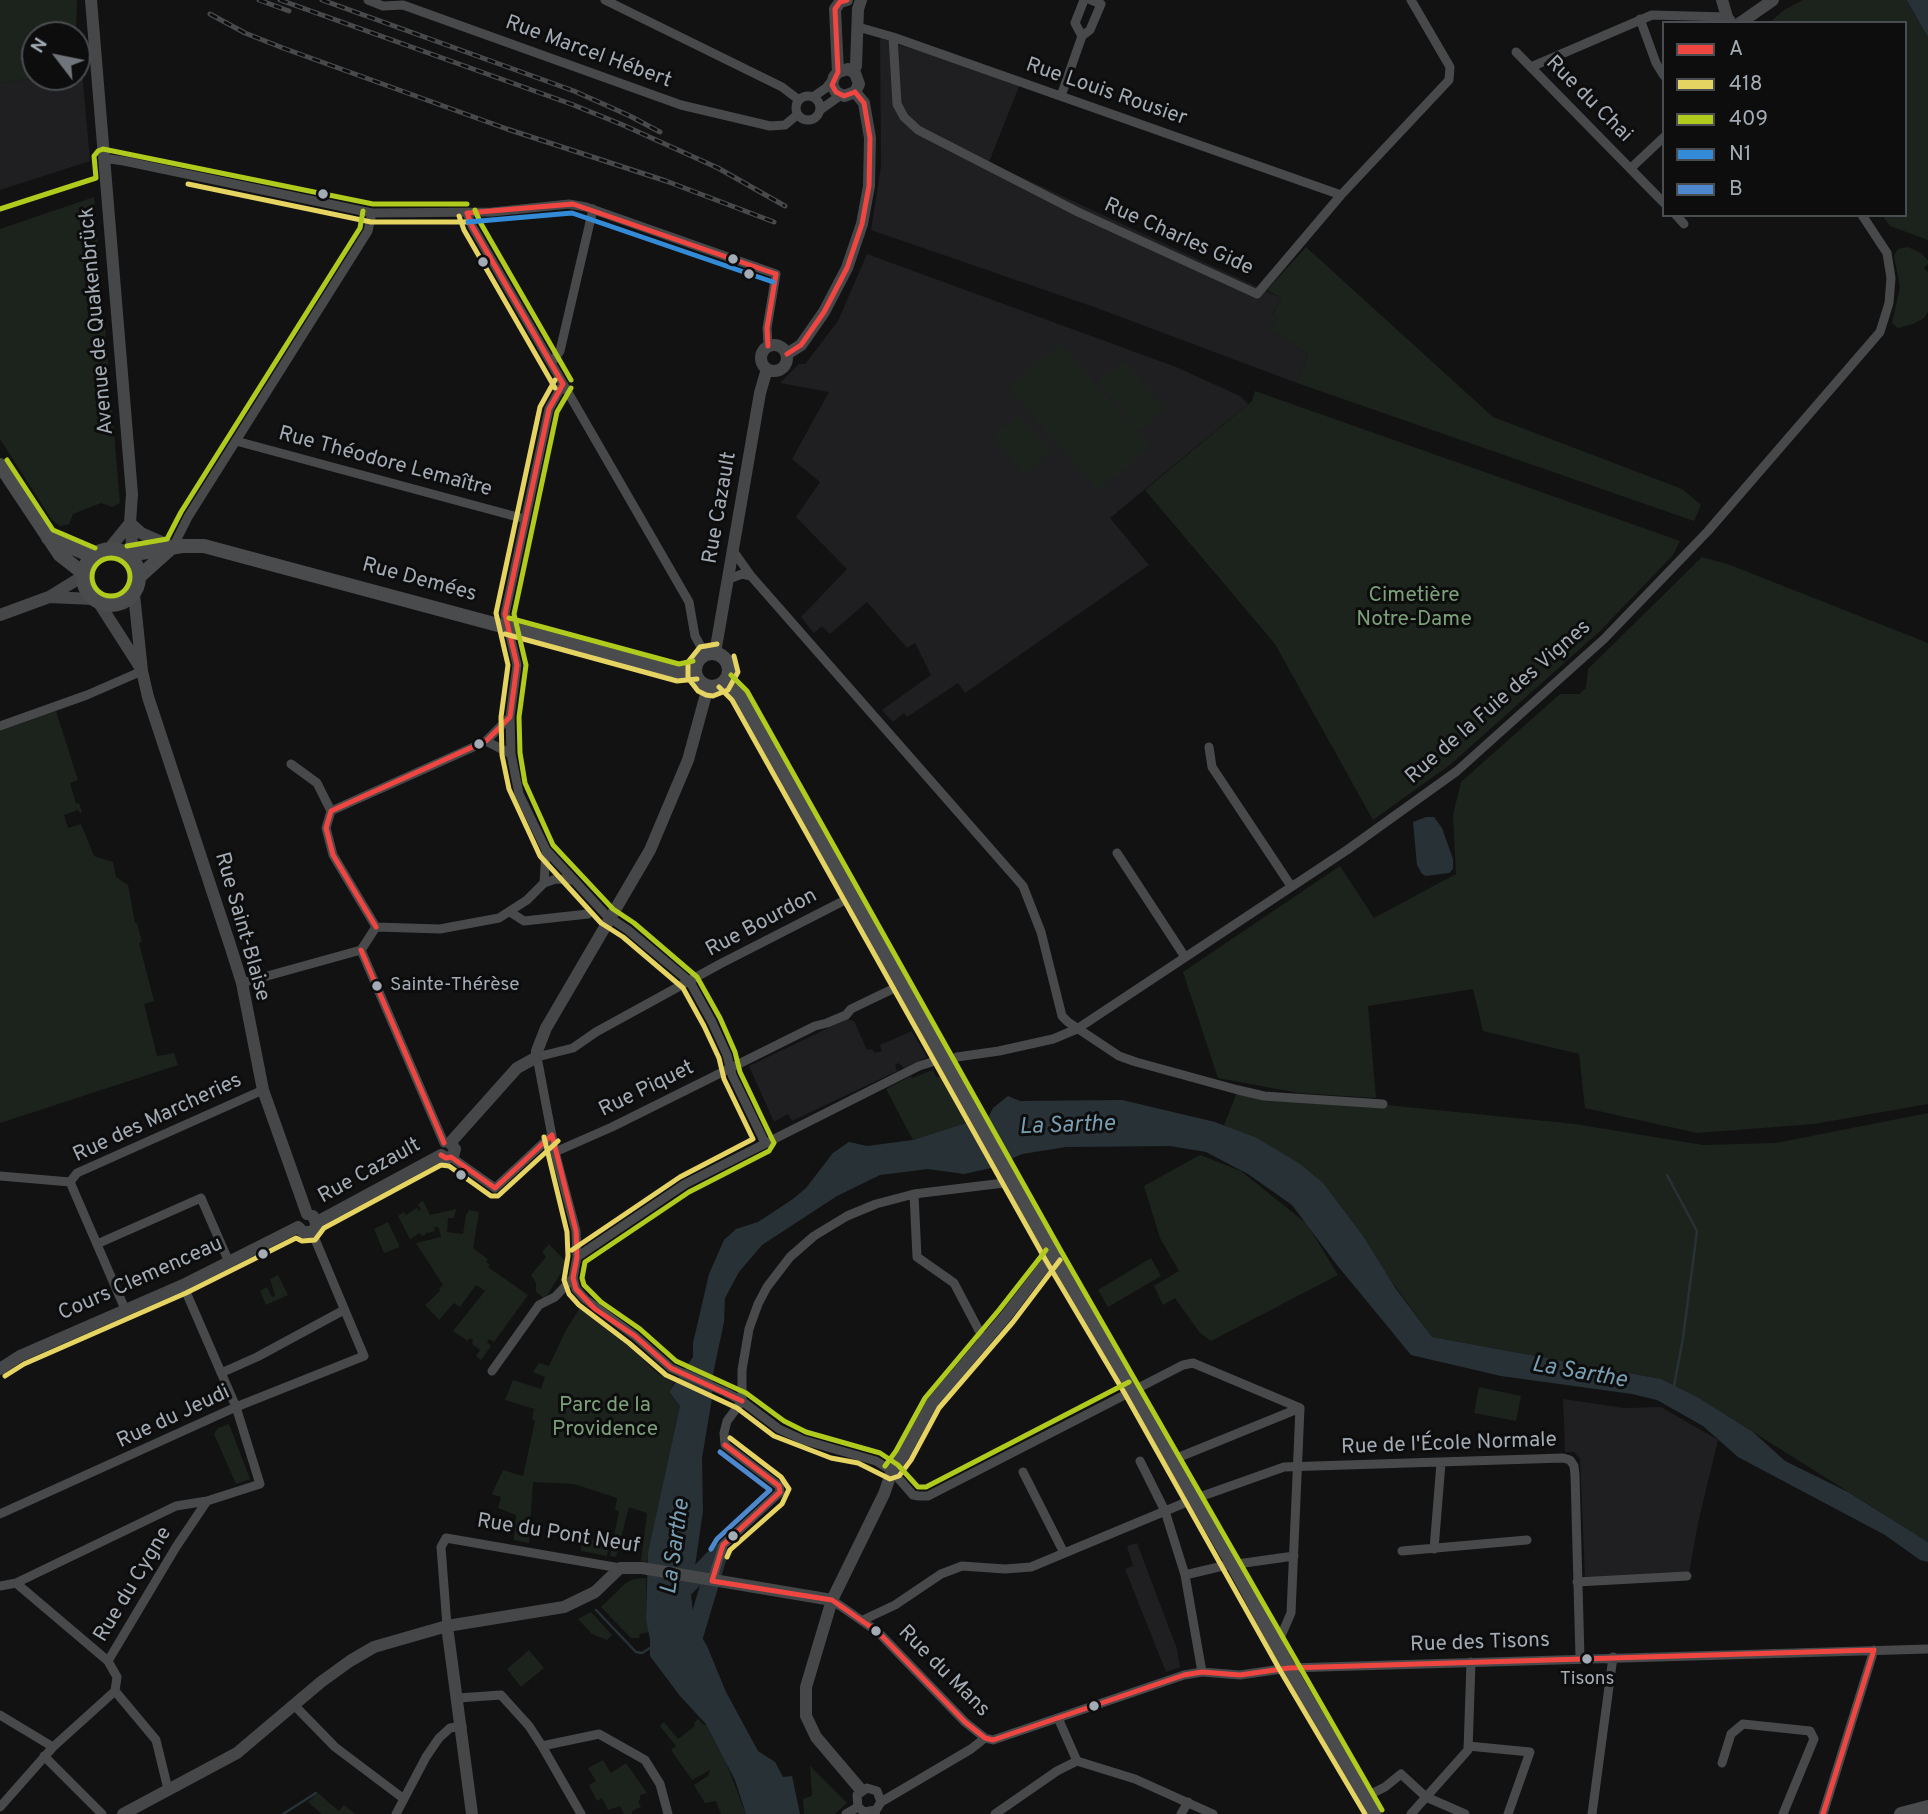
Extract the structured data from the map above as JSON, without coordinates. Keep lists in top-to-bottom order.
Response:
{
  "streets": {
    "main road": ["Rue Demées"],
    "street": [
      "Rue Marcel Hébert",
      "Rue Louis Rousier",
      "Rue du Chai",
      "Rue Charles Gide",
      "Avenue de Quakenbrück",
      "Rue Théodore Lemaître",
      "Rue Cazault",
      "Rue de la Fuie des Vignes",
      "Rue Bourdon",
      "Rue Saint-Blaise",
      "Rue Piquet",
      "Rue des Marcheries",
      "Cours Clemenceau",
      "Rue du Jeudi",
      "Rue de l'École Normale",
      "Rue du Pont Neuf",
      "Rue du Cygne",
      "Rue des Tisons",
      "Rue du Mans"
    ]
  },
  "crossings": [
    ["Rue Louis Rousier", "Rue Charles Gide"],
    ["Avenue de Quakenbrück", "Rue Demées"],
    ["Avenue de Quakenbrück", "Rue Saint-Blaise"],
    ["Rue Cazault", "Rue Demées"],
    ["Rue Cazault", "Rue Bourdon"],
    ["Rue Cazault", "Rue Saint-Blaise"],
    ["Rue Cazault", "Cours Clemenceau"],
    ["Rue Demées", "Rue Saint-Blaise"],
    ["Rue Saint-Blaise", "Rue des Marcheries"],
    ["Rue Saint-Blaise", "Cours Clemenceau"],
    ["Rue de l'École Normale", "Rue des Tisons"],
    ["Rue de l'École Normale", "Rue du Mans"],
    ["Rue du Pont Neuf", "Rue du Mans"],
    ["Rue des Tisons", "Rue du Mans"]
  ],
  "water": ["La Sarthe"],
  "parks": ["Cimetière Notre-Dame", "Parc de la Providence"],
  "places": ["Sainte-Thérèse", "Tisons"],
  "lines": [
    "transit line A",
    "transit line 409",
    "transit line 418",
    "transit line N1",
    "transit line B"
  ],
  "legend": [
    "A",
    "418",
    "409",
    "N1",
    "B"
  ],
  "north": "top left"
}
